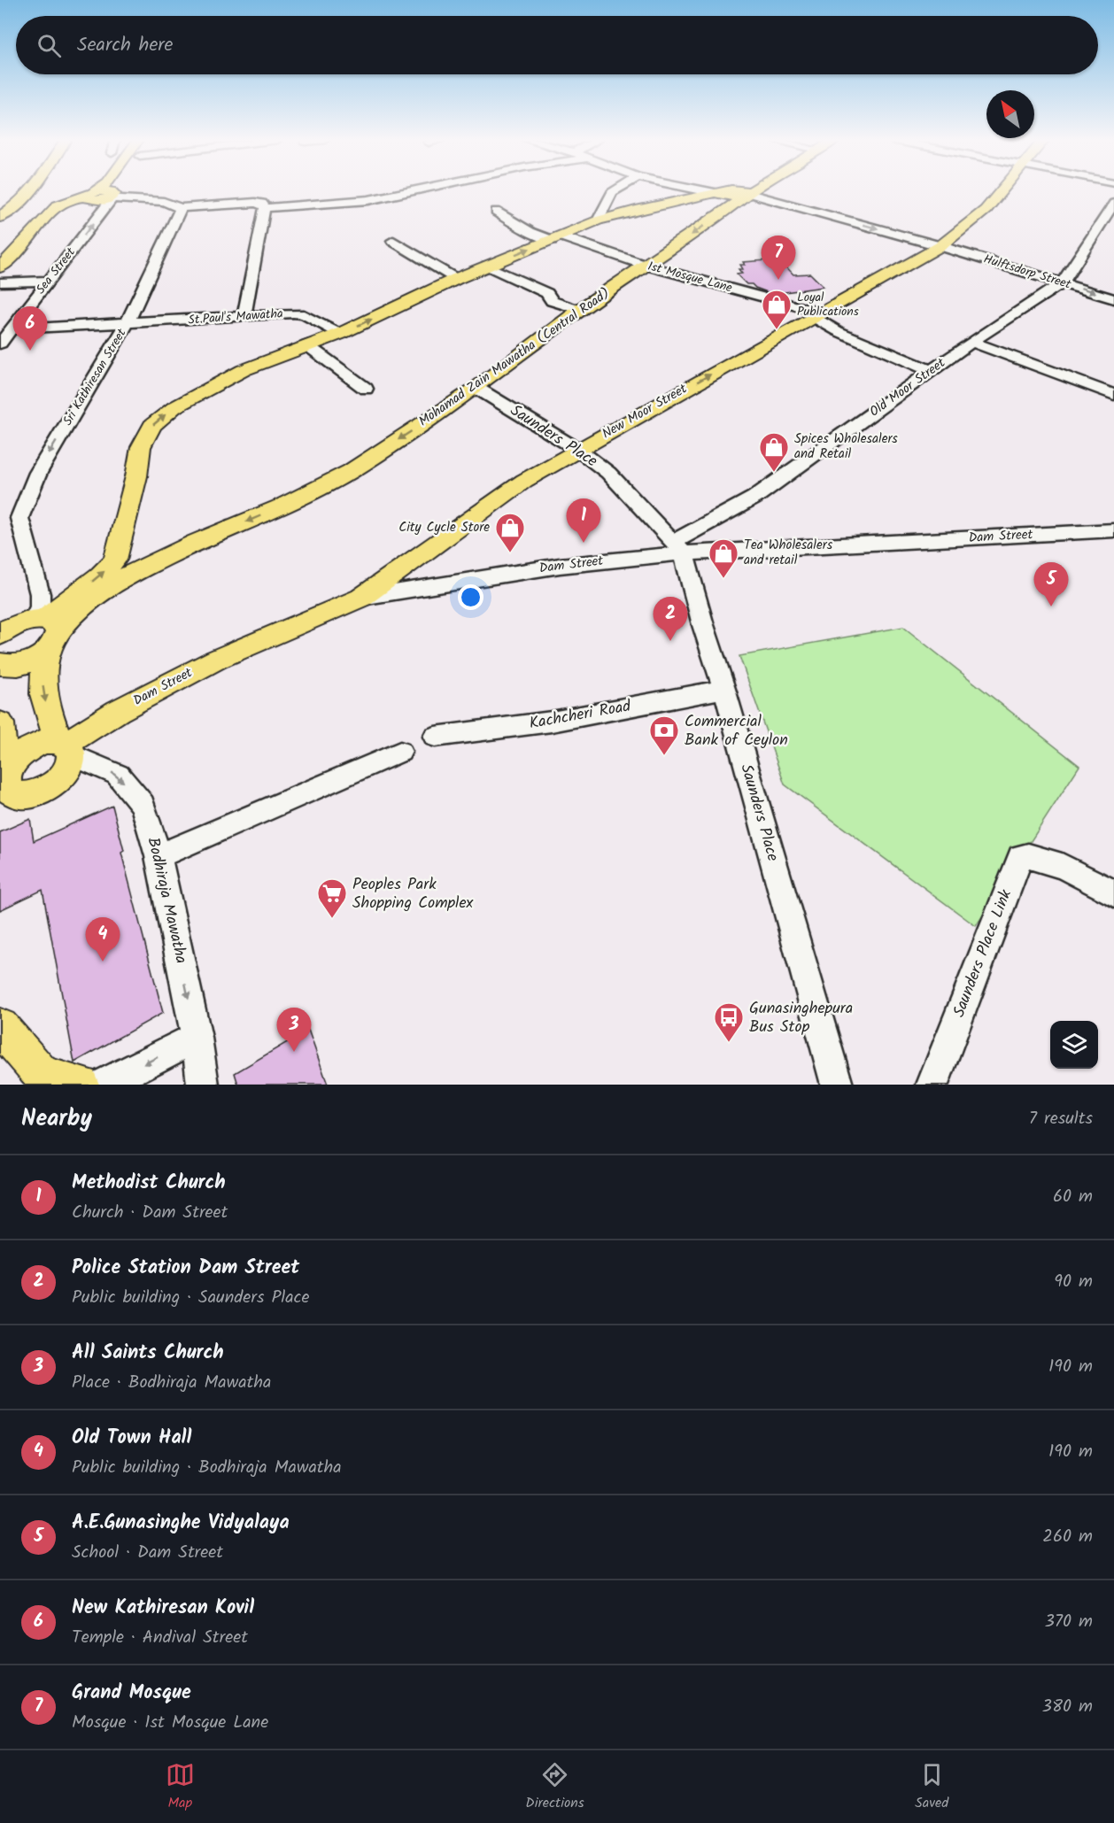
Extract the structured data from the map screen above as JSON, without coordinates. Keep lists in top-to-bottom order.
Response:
{
  "streets": {
    "main road": ["Mohamad Zain Mawatha (Central Road)", "New Moor Street", "Dam Street"],
    "street": [
      "Sea Street",
      "Hulftsdorp Street",
      "1st Mosque Lane",
      "St.Paul's Mawatha",
      "Sri Kathiresan Street",
      "Old Moor Street",
      "Saunders Place",
      "Kachcheri Road",
      "Bodhiraja Mawatha",
      "Saunders Place Link"
    ]
  },
  "crossings": [
    ["Sea Street", "St.Paul's Mawatha"],
    ["Hulftsdorp Street", "Mohamad Zain Mawatha (Central Road)"],
    ["Hulftsdorp Street", "Old Moor Street"],
    ["Hulftsdorp Street", "New Moor Street"],
    ["1st Mosque Lane", "Mohamad Zain Mawatha (Central Road)"],
    ["1st Mosque Lane", "Old Moor Street"],
    ["1st Mosque Lane", "New Moor Street"],
    ["St.Paul's Mawatha", "Sri Kathiresan Street"],
    ["Mohamad Zain Mawatha (Central Road)", "Sri Kathiresan Street"],
    ["Mohamad Zain Mawatha (Central Road)", "Saunders Place"],
    ["Old Moor Street", "Saunders Place"],
    ["Old Moor Street", "Dam Street"],
    ["New Moor Street", "Saunders Place"],
    ["New Moor Street", "Dam Street"],
    ["Saunders Place", "Dam Street"],
    ["Saunders Place", "Kachcheri Road"],
    ["Dam Street", "Bodhiraja Mawatha"]
  ],
  "one_way": [
    "Sea Street",
    "Hulftsdorp Street",
    "Sri Kathiresan Street",
    "Bodhiraja Mawatha"
  ],
  "places": {
    "shop": [
      "Loyal Publications",
      "Spices Wholesalers and Retail",
      "City Cycle Store",
      "Tea Wholesalers and retail"
    ],
    "bank": ["Commercial Bank of Ceylon"],
    "supermarket": ["Peoples Park Shopping Complex"],
    "bus stop": ["Gunasinghepura Bus Stop"]
  },
  "north": "top left",
  "page": {
    "search": "Search here",
    "pins": [
      "7",
      "6",
      "1",
      "5",
      "2",
      "4",
      "3"
    ],
    "heading": ["Nearby", "7 results"],
    "list": [
      {
        "mark": "1",
        "name": "Methodist Church",
        "note": "Church · Dam Street",
        "value": "60 m"
      },
      {
        "mark": "2",
        "name": "Police Station Dam Street",
        "note": "Public building · Saunders Place",
        "value": "90 m"
      },
      {
        "mark": "3",
        "name": "All Saints Church",
        "note": "Place · Bodhiraja Mawatha",
        "value": "190 m"
      },
      {
        "mark": "4",
        "name": "Old Town Hall",
        "note": "Public building · Bodhiraja Mawatha",
        "value": "190 m"
      },
      {
        "mark": "5",
        "name": "A.E.Gunasinghe Vidyalaya",
        "note": "School · Dam Street",
        "value": "260 m"
      },
      {
        "mark": "6",
        "name": "New Kathiresan Kovil",
        "note": "Temple · Andival Street",
        "value": "370 m"
      },
      {
        "mark": "7",
        "name": "Grand Mosque",
        "note": "Mosque · 1st Mosque Lane",
        "value": "380 m"
      }
    ],
    "nav": ["Map", "Directions", "Saved"]
  }
}
